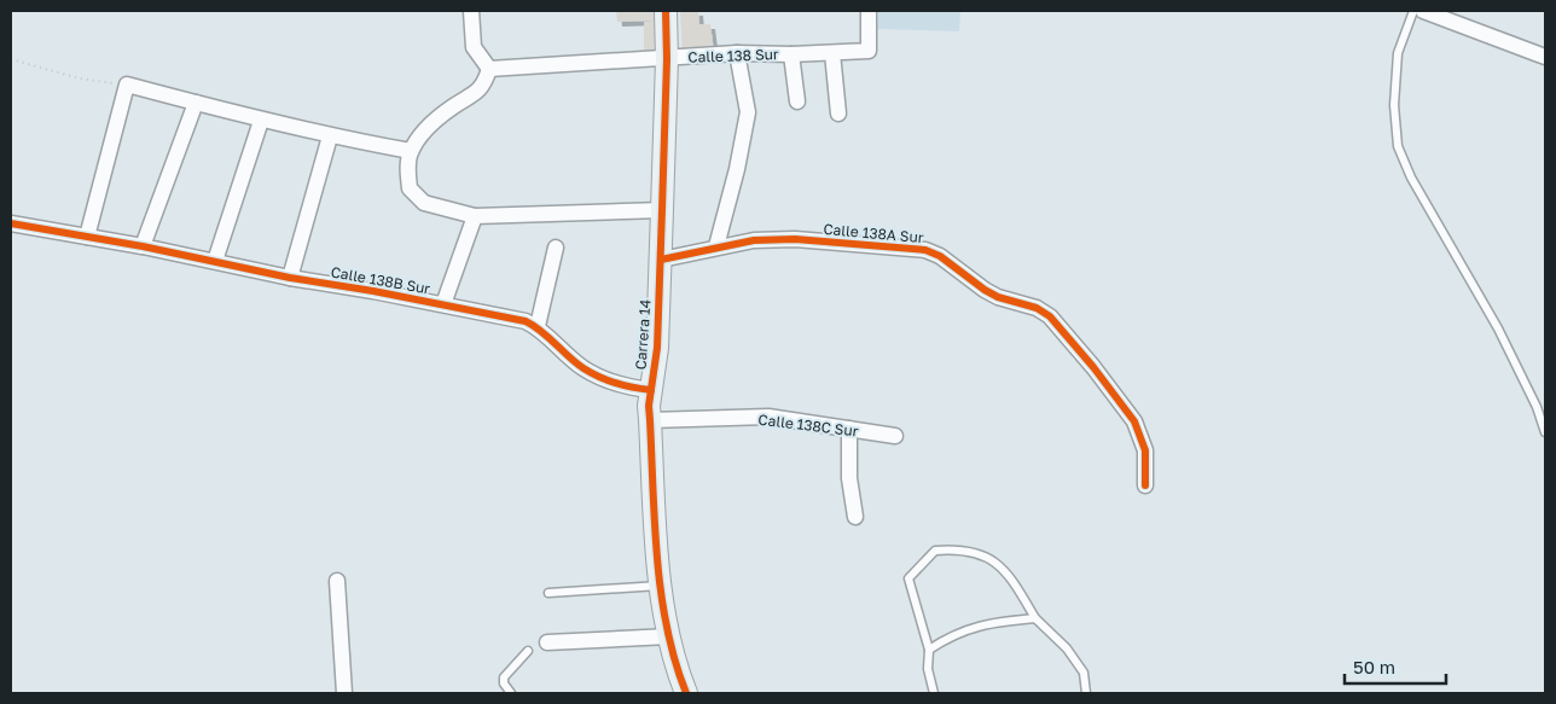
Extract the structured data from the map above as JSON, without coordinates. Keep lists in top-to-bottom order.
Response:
{
  "streets": {
    "street": [
      "Calle 138 Sur",
      "Calle 138A Sur",
      "Calle 138B Sur",
      "Carrera 14",
      "Calle 138C Sur"
    ]
  },
  "crossings": [
    ["Calle 138 Sur", "Carrera 14"],
    ["Calle 138A Sur", "Carrera 14"],
    ["Calle 138B Sur", "Carrera 14"],
    ["Carrera 14", "Calle 138C Sur"]
  ],
  "scale_bar": "50 m"
}
